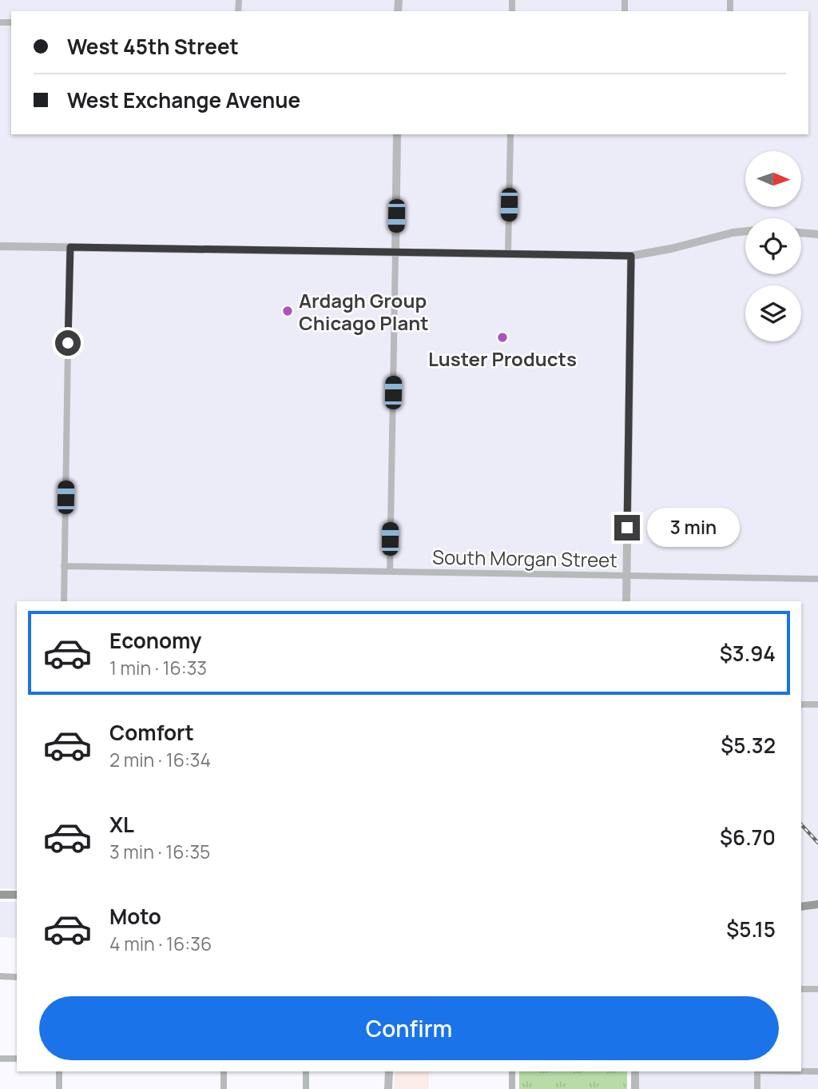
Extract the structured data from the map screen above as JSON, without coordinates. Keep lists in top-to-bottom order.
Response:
{
  "streets": {
    "street": ["South Morgan Street"]
  },
  "places": ["Ardagh Group Chicago Plant", "Luster Products"],
  "north": "right",
  "page": {
    "banner": ["West 45th Street", "West Exchange Avenue"],
    "bubble": "3 min",
    "list": [
      {
        "name": "Economy",
        "note": "1 min · 16:33",
        "value": "$3.94"
      },
      {
        "name": "Comfort",
        "note": "2 min · 16:34",
        "value": "$5.32"
      },
      {
        "name": "XL",
        "note": "3 min · 16:35",
        "value": "$6.70"
      },
      {
        "name": "Moto",
        "note": "4 min · 16:36",
        "value": "$5.15"
      }
    ],
    "buttons": "Confirm"
  }
}
